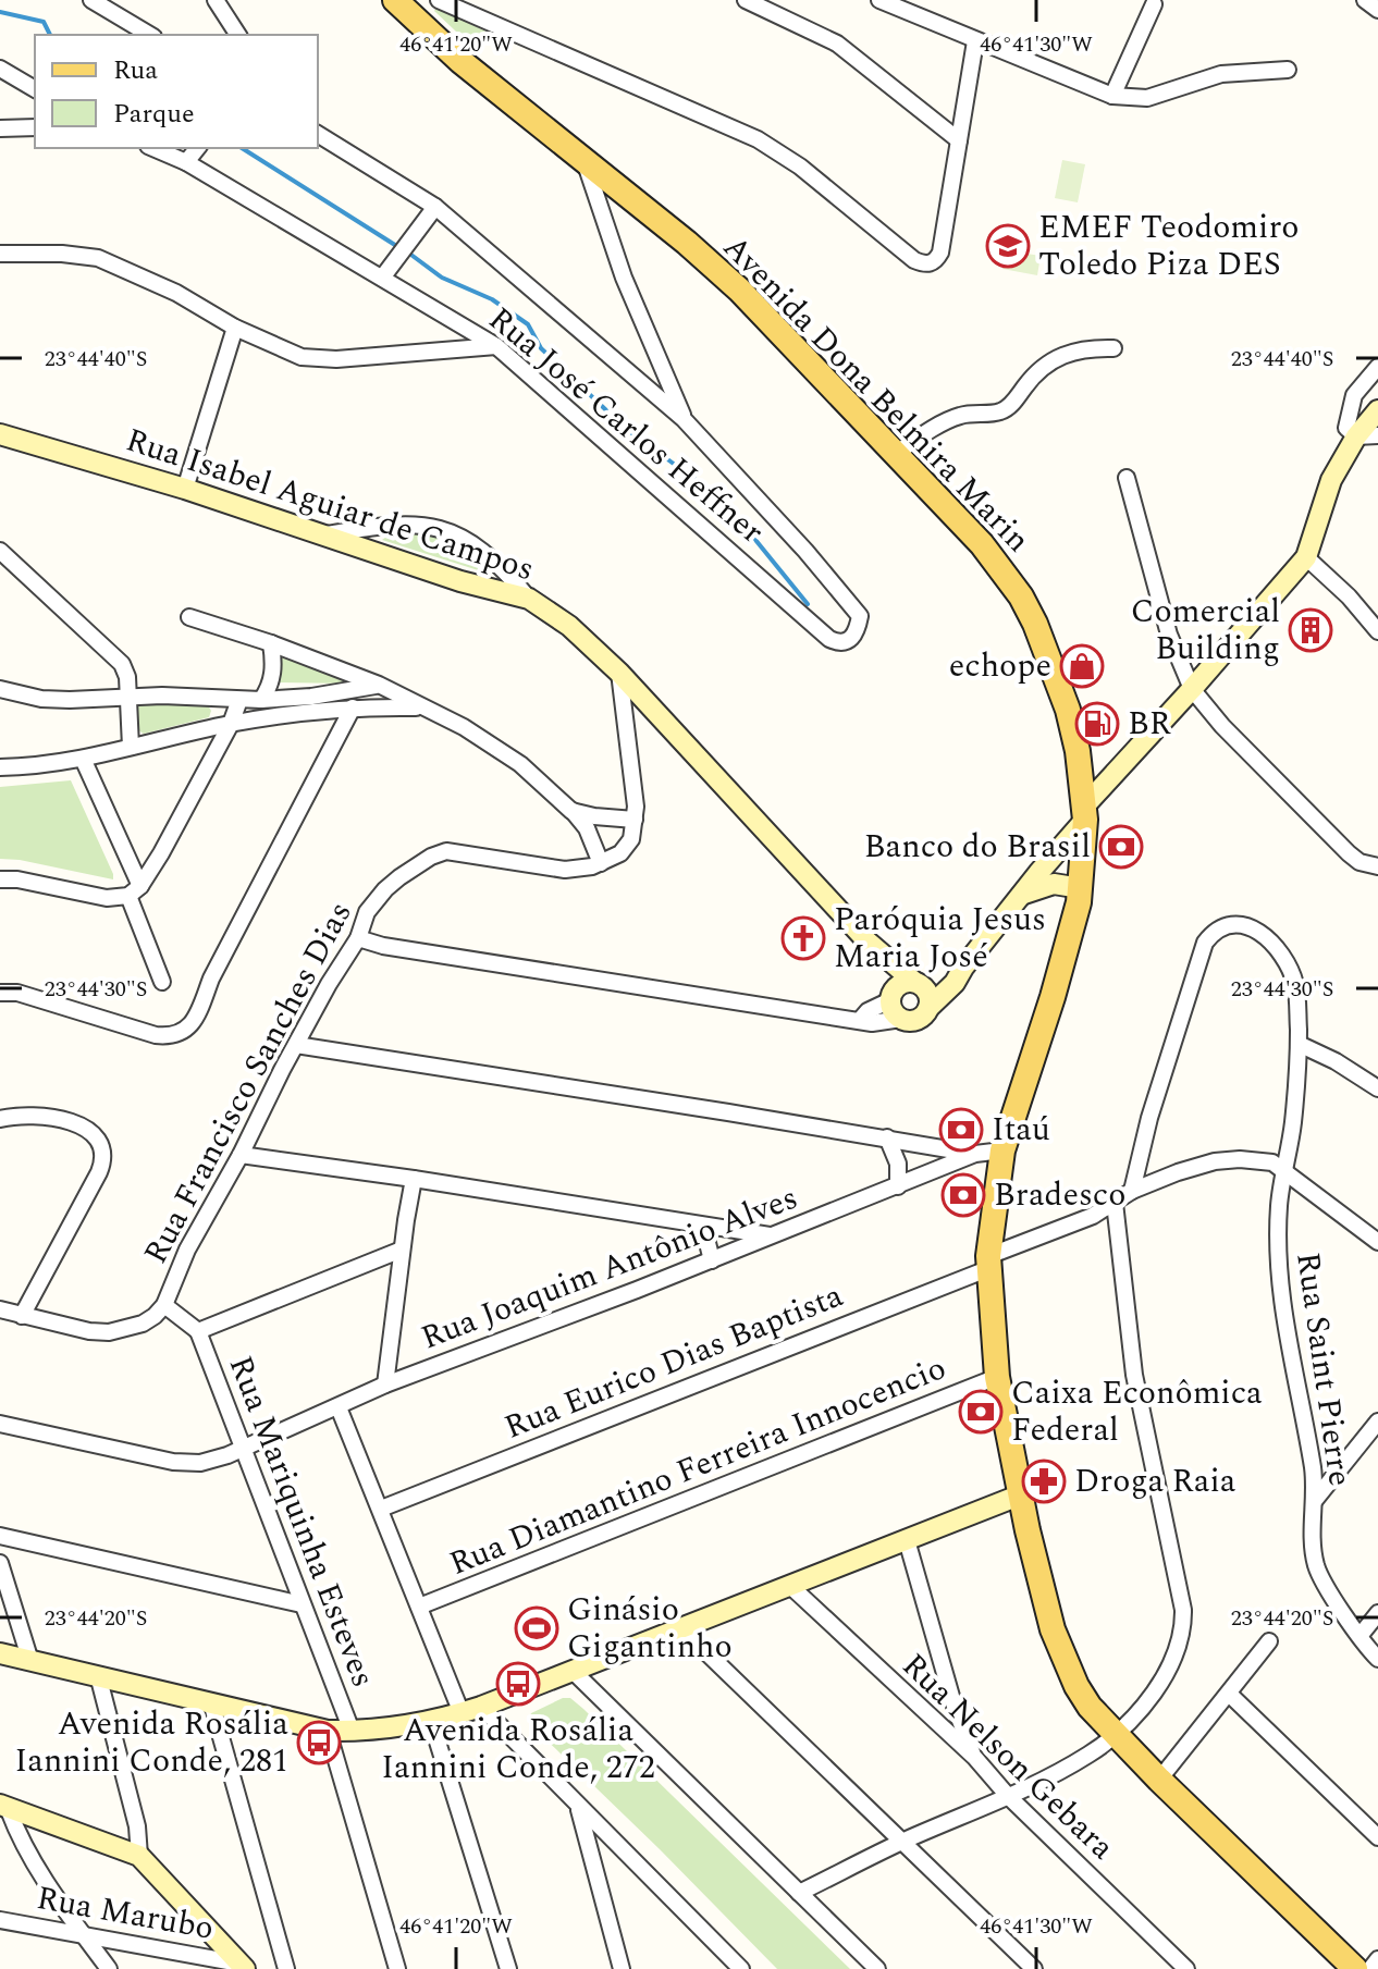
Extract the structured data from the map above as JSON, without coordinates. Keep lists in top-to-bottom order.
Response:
{
  "streets": {
    "main road": ["Avenida Dona Belmira Marin"],
    "street": [
      "Rua José Carlos Heffner",
      "Rua Isabel Aguiar de Campos",
      "Rua Francisco Sanches Dias",
      "Rua Joaquim Antônio Alves",
      "Rua Eurico Dias Baptista",
      "Rua Saint Pierre",
      "Rua Diamantino Ferreira Innocencio",
      "Rua Mariquinha Esteves",
      "Rua Nelson Gebara",
      "Rua Marubo"
    ]
  },
  "crossings": [
    ["Avenida Dona Belmira Marin", "Rua Joaquim Antônio Alves"],
    ["Avenida Dona Belmira Marin", "Rua Eurico Dias Baptista"],
    ["Avenida Dona Belmira Marin", "Rua Diamantino Ferreira Innocencio"],
    ["Rua Joaquim Antônio Alves", "Rua Mariquinha Esteves"],
    ["Rua Eurico Dias Baptista", "Rua Saint Pierre"]
  ],
  "places": {
    "school or university": ["EMEF Teodomiro Toledo Piza DES"],
    "building": ["Comercial Building"],
    "shop": ["echope"],
    "fuel station": ["BR"],
    "bank": [
      "Banco do Brasil",
      "Itaú",
      "Bradesco",
      "Caixa Econômica Federal"
    ],
    "church": ["Paróquia Jesus Maria José"],
    "pharmacy": ["Droga Raia"],
    "sports": ["Ginásio Gigantinho"],
    "bus stop": ["Avenida Rosália Iannini Conde, 272", "Avenida Rosália Iannini Conde, 281"]
  },
  "legend": ["Rua", "Parque"],
  "coordinates": [
    "46°41'20\"W",
    "46°41'30\"W",
    "23°44'40\"S",
    "23°44'30\"S",
    "23°44'20\"S"
  ]
}
